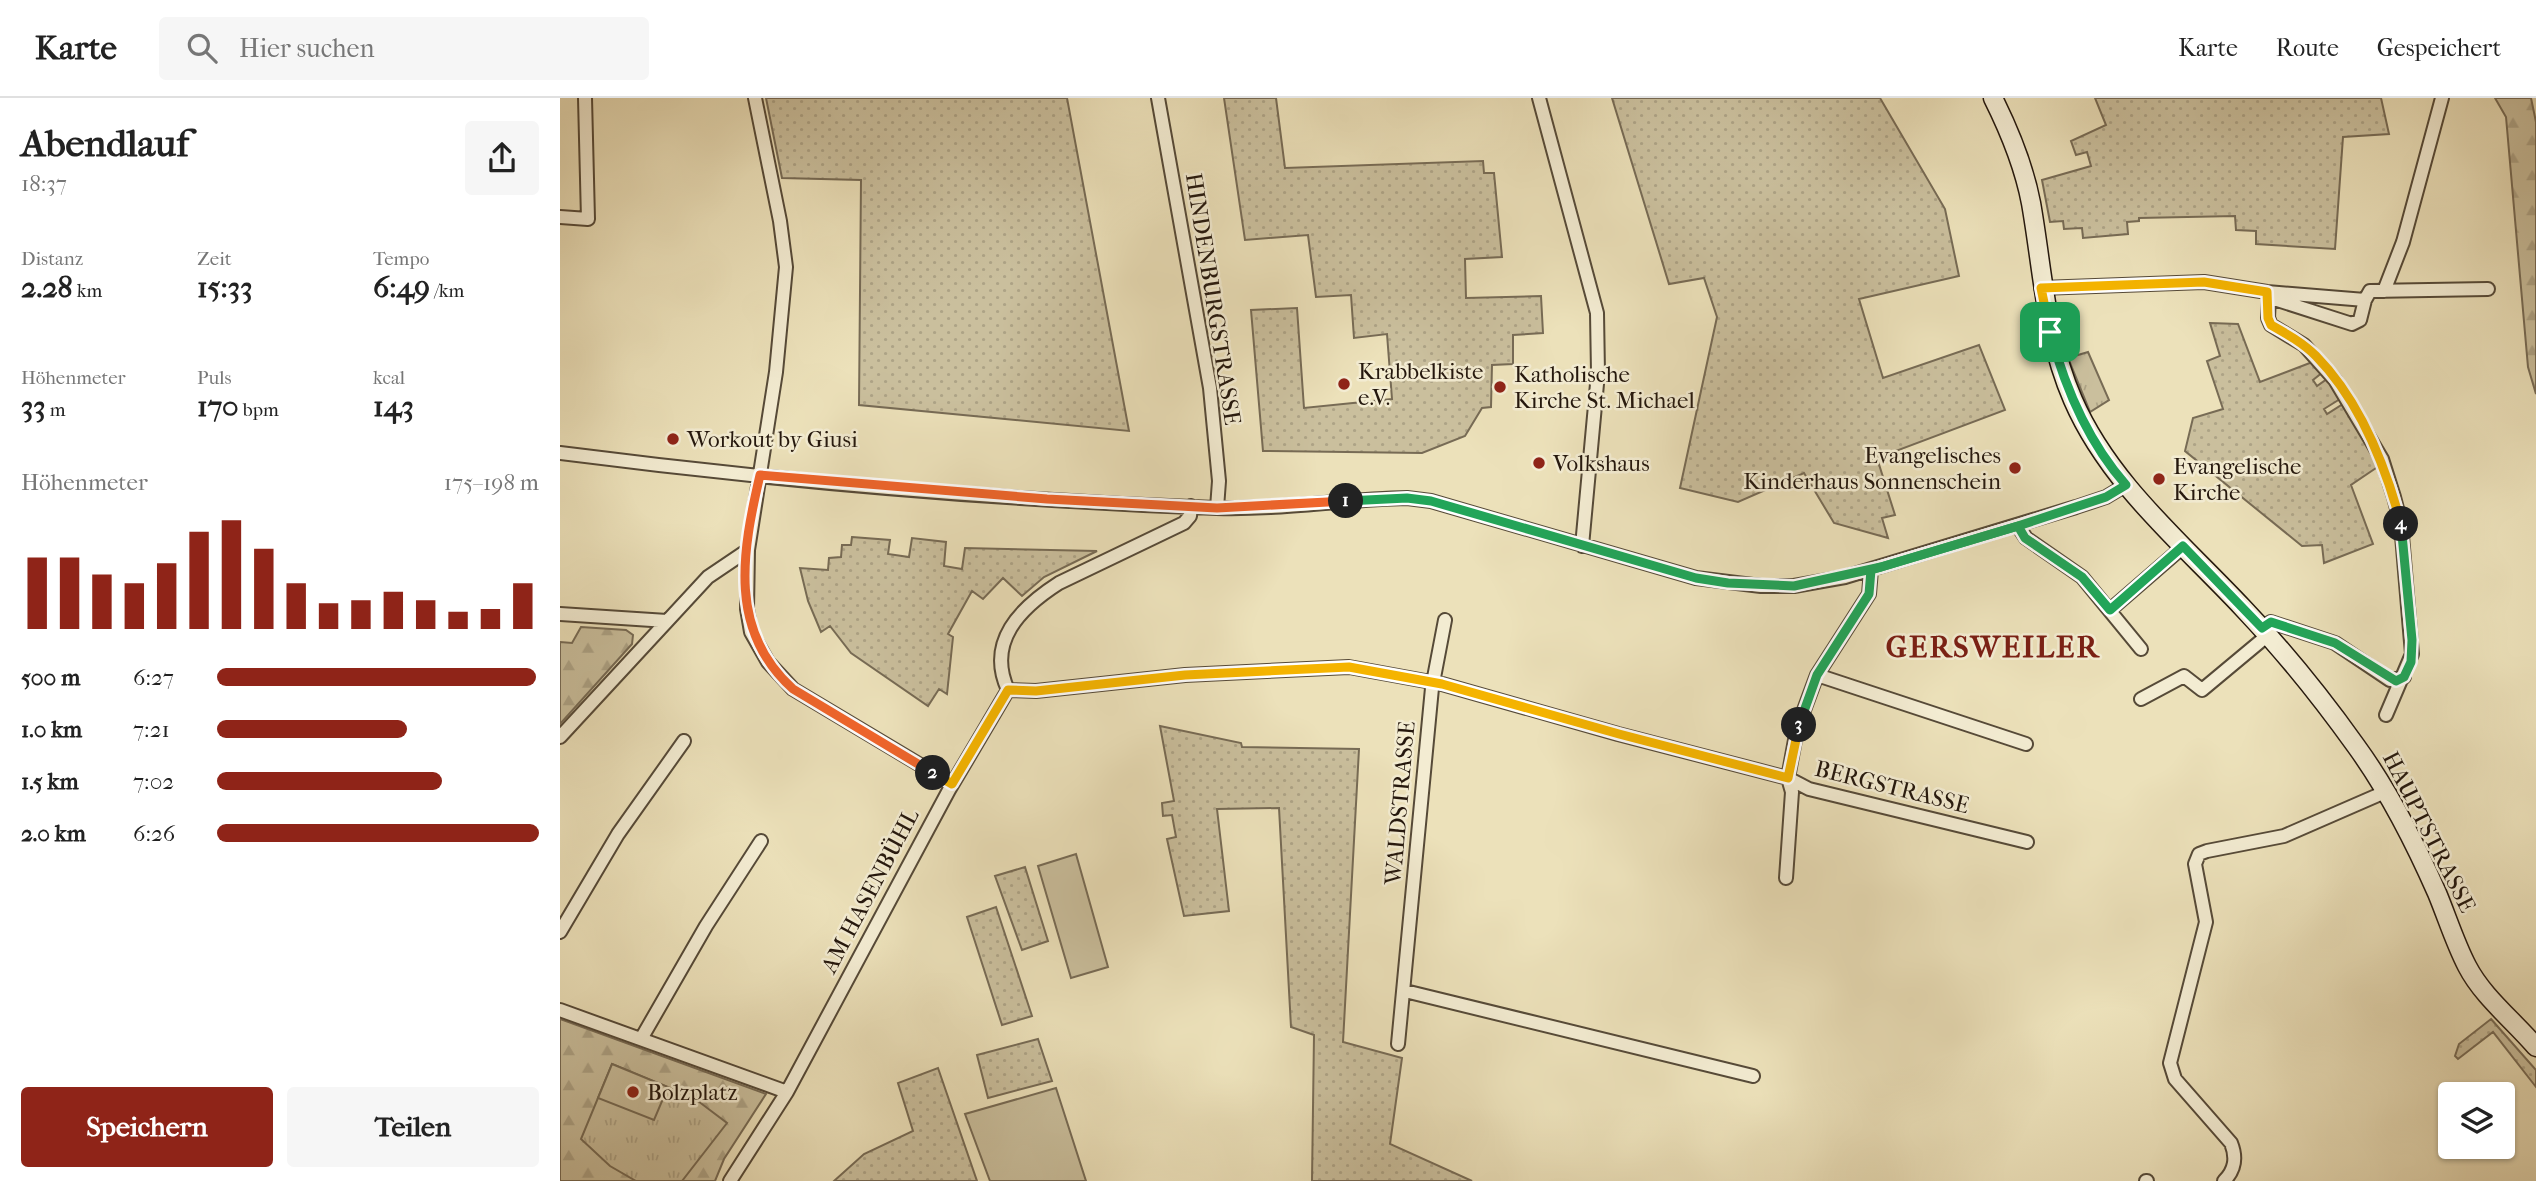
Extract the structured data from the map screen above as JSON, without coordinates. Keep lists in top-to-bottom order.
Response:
{
  "streets": {
    "main road": ["HAUPTSTRASSE"],
    "street": [
      "HINDENBURGSTRASSE",
      "BERGSTRASSE",
      "WALDSTRASSE",
      "AM HASENBÜHL"
    ]
  },
  "crossings": [
    ["BERGSTRASSE", "WALDSTRASSE"],
    ["BERGSTRASSE", "AM HASENBÜHL"]
  ],
  "districts": ["GERSWEILER"],
  "places": [
    "Krabbelkiste e.V.",
    "Katholische Kirche St. Michael",
    "Workout by Giusi",
    "Volkshaus",
    "Evangelisches Kinderhaus Sonnenschein",
    "Evangelische Kirche",
    "Bolzplatz"
  ],
  "page": {
    "header": "Karte",
    "search": "Hier suchen",
    "nav": ["Karte", "Route", "Gespeichert"],
    "heading": ["Abendlauf", "18:37"],
    "stats": [
      ["Distanz", "2.28 km"],
      ["Zeit", "15:33"],
      ["Tempo", "6:49 /km"],
      ["Höhenmeter", "33 m"],
      ["Puls", "170 bpm"],
      ["kcal", "143"]
    ],
    "chart": ["Höhenmeter", "175–198 m"],
    "pins": [
      "1",
      "4",
      "3",
      "2"
    ],
    "list": [
      {
        "name": "500 m",
        "note": "6:27"
      },
      {
        "name": "1.0 km",
        "note": "7:21"
      },
      {
        "name": "1.5 km",
        "note": "7:02"
      },
      {
        "name": "2.0 km",
        "note": "6:26"
      }
    ],
    "buttons": ["Speichern", "Teilen"]
  }
}
